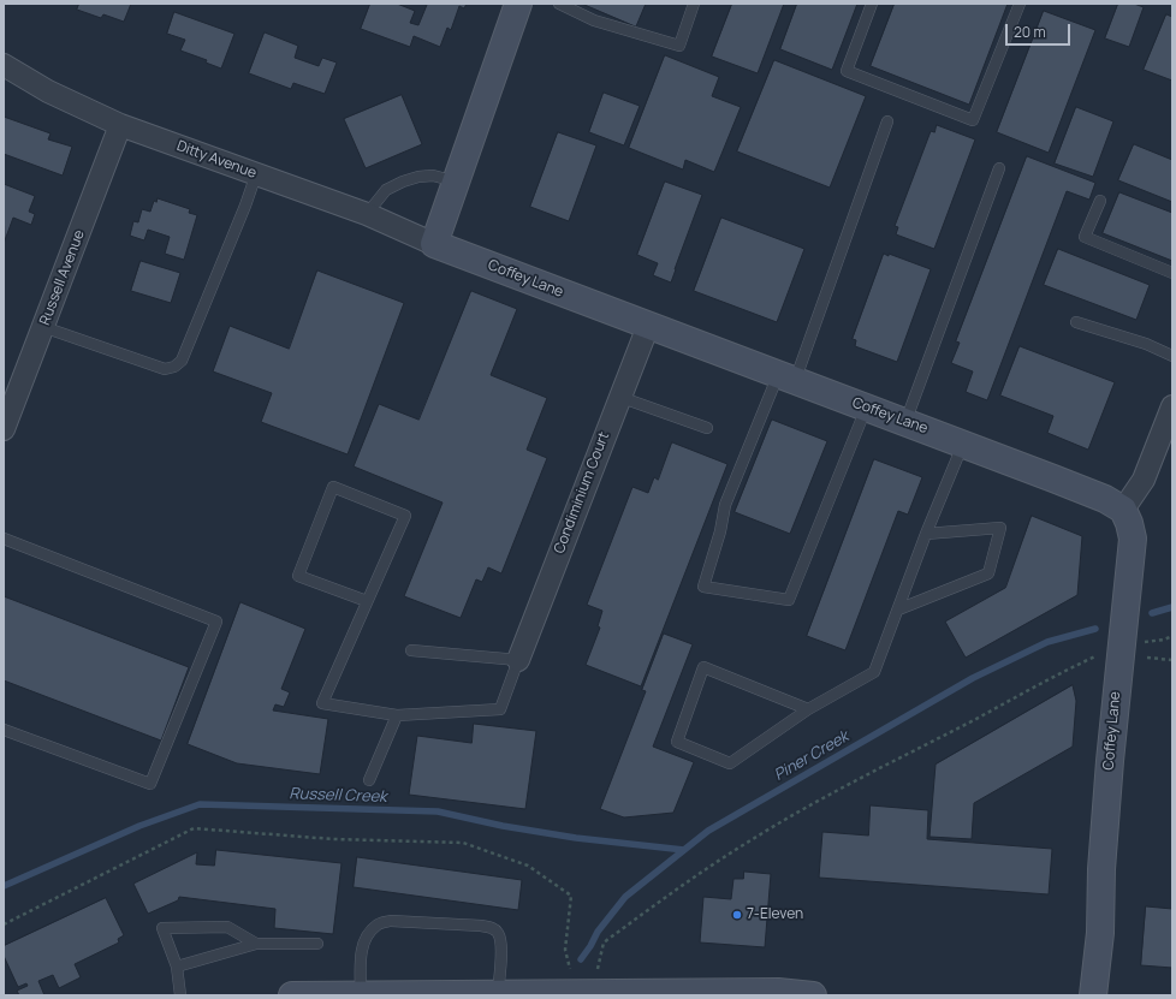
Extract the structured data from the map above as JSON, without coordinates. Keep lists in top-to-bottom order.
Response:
{
  "streets": {
    "street": [
      "Ditty Avenue",
      "Russell Avenue",
      "Coffey Lane",
      "Condiminium Court"
    ]
  },
  "crossings": [
    ["Ditty Avenue", "Russell Avenue"],
    ["Ditty Avenue", "Coffey Lane"],
    ["Coffey Lane", "Condiminium Court"]
  ],
  "water": ["Piner Creek", "Russell Creek"],
  "places": ["7-Eleven"],
  "scale_bar": "20 m"
}
